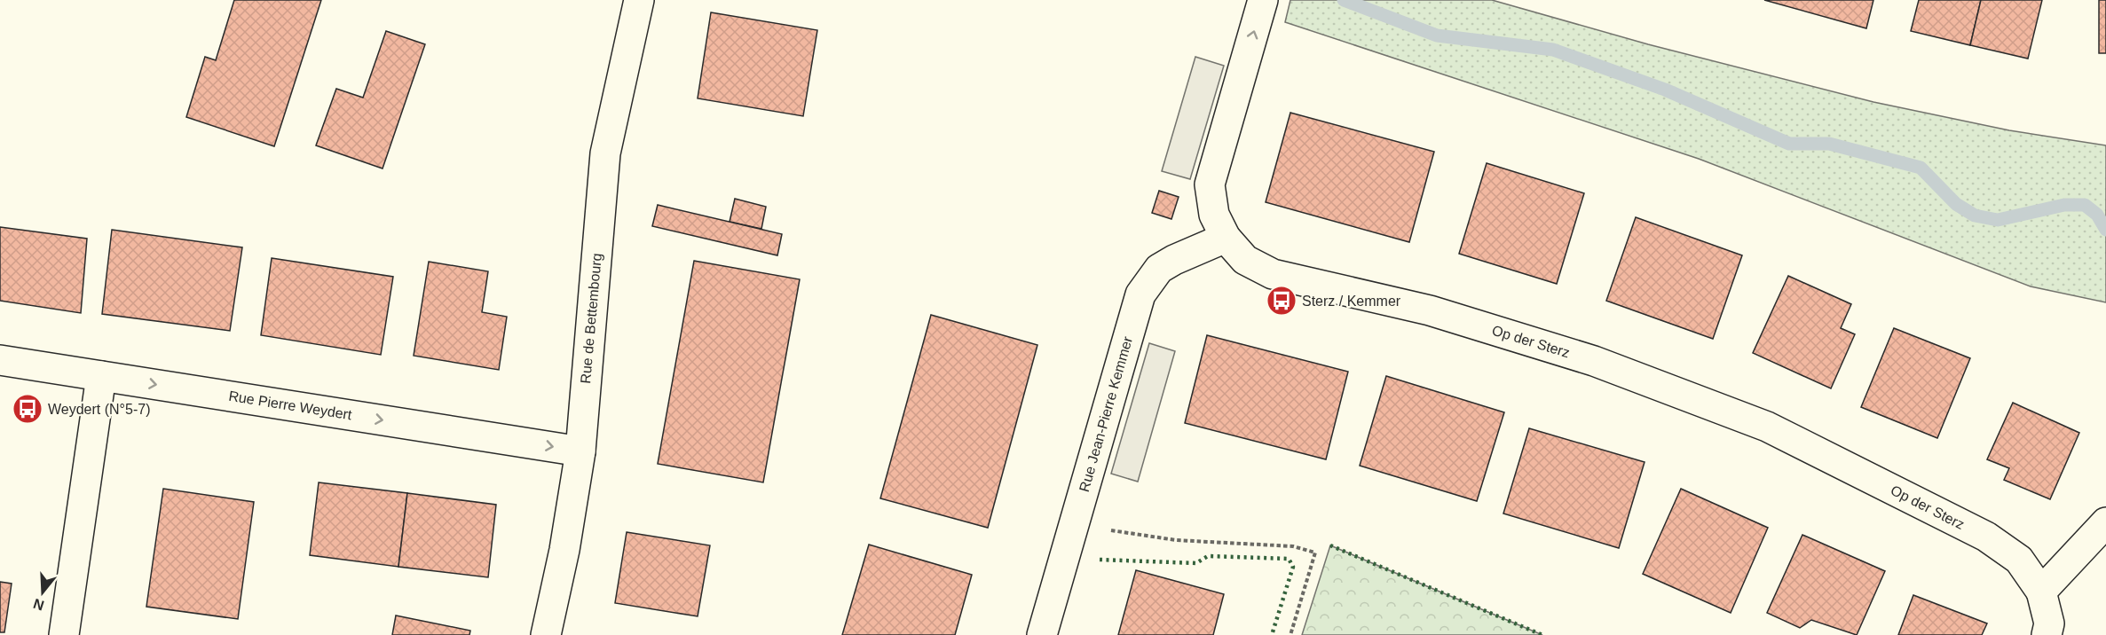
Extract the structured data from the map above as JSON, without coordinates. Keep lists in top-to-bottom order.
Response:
{
  "streets": {
    "street": [
      "Rue de Bettembourg",
      "Op der Sterz",
      "Rue Pierre Weydert",
      "Rue Jean-Pierre Kemmer"
    ]
  },
  "crossings": [
    ["Rue de Bettembourg", "Rue Pierre Weydert"],
    ["Op der Sterz", "Rue Jean-Pierre Kemmer"]
  ],
  "one_way": ["Rue Pierre Weydert"],
  "places": {
    "bus stop": ["Sterz / Kemmer", "Weydert (N°5-7)"]
  },
  "north": "bottom"
}
